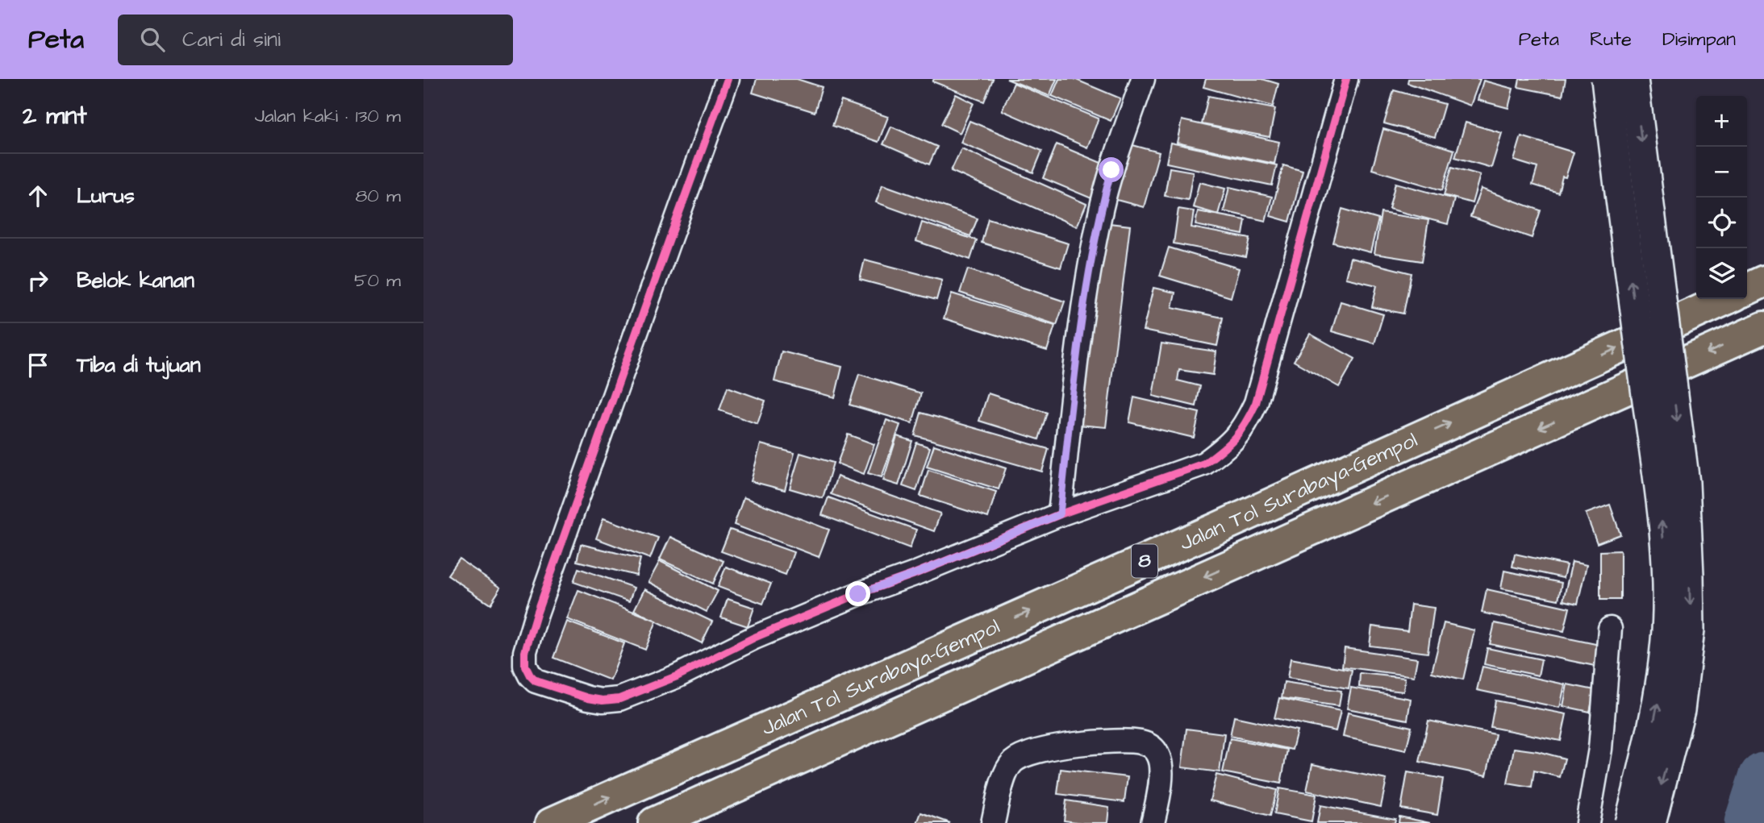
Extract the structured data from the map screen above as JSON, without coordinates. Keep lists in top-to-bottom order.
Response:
{
  "streets": {
    "highway": ["Jalan Tol Surabaya–Gempol", "8"]
  },
  "page": {
    "header": "Peta",
    "search": "Cari di sini",
    "nav": ["Peta", "Rute", "Disimpan"],
    "heading": ["2 mnt", "Jalan kaki · 130 m"],
    "map_buttons": ["+", "−"],
    "list": [
      ["Lurus", "80 m"],
      ["Belok kanan", "50 m"],
      "Tiba di tujuan"
    ]
  }
}
